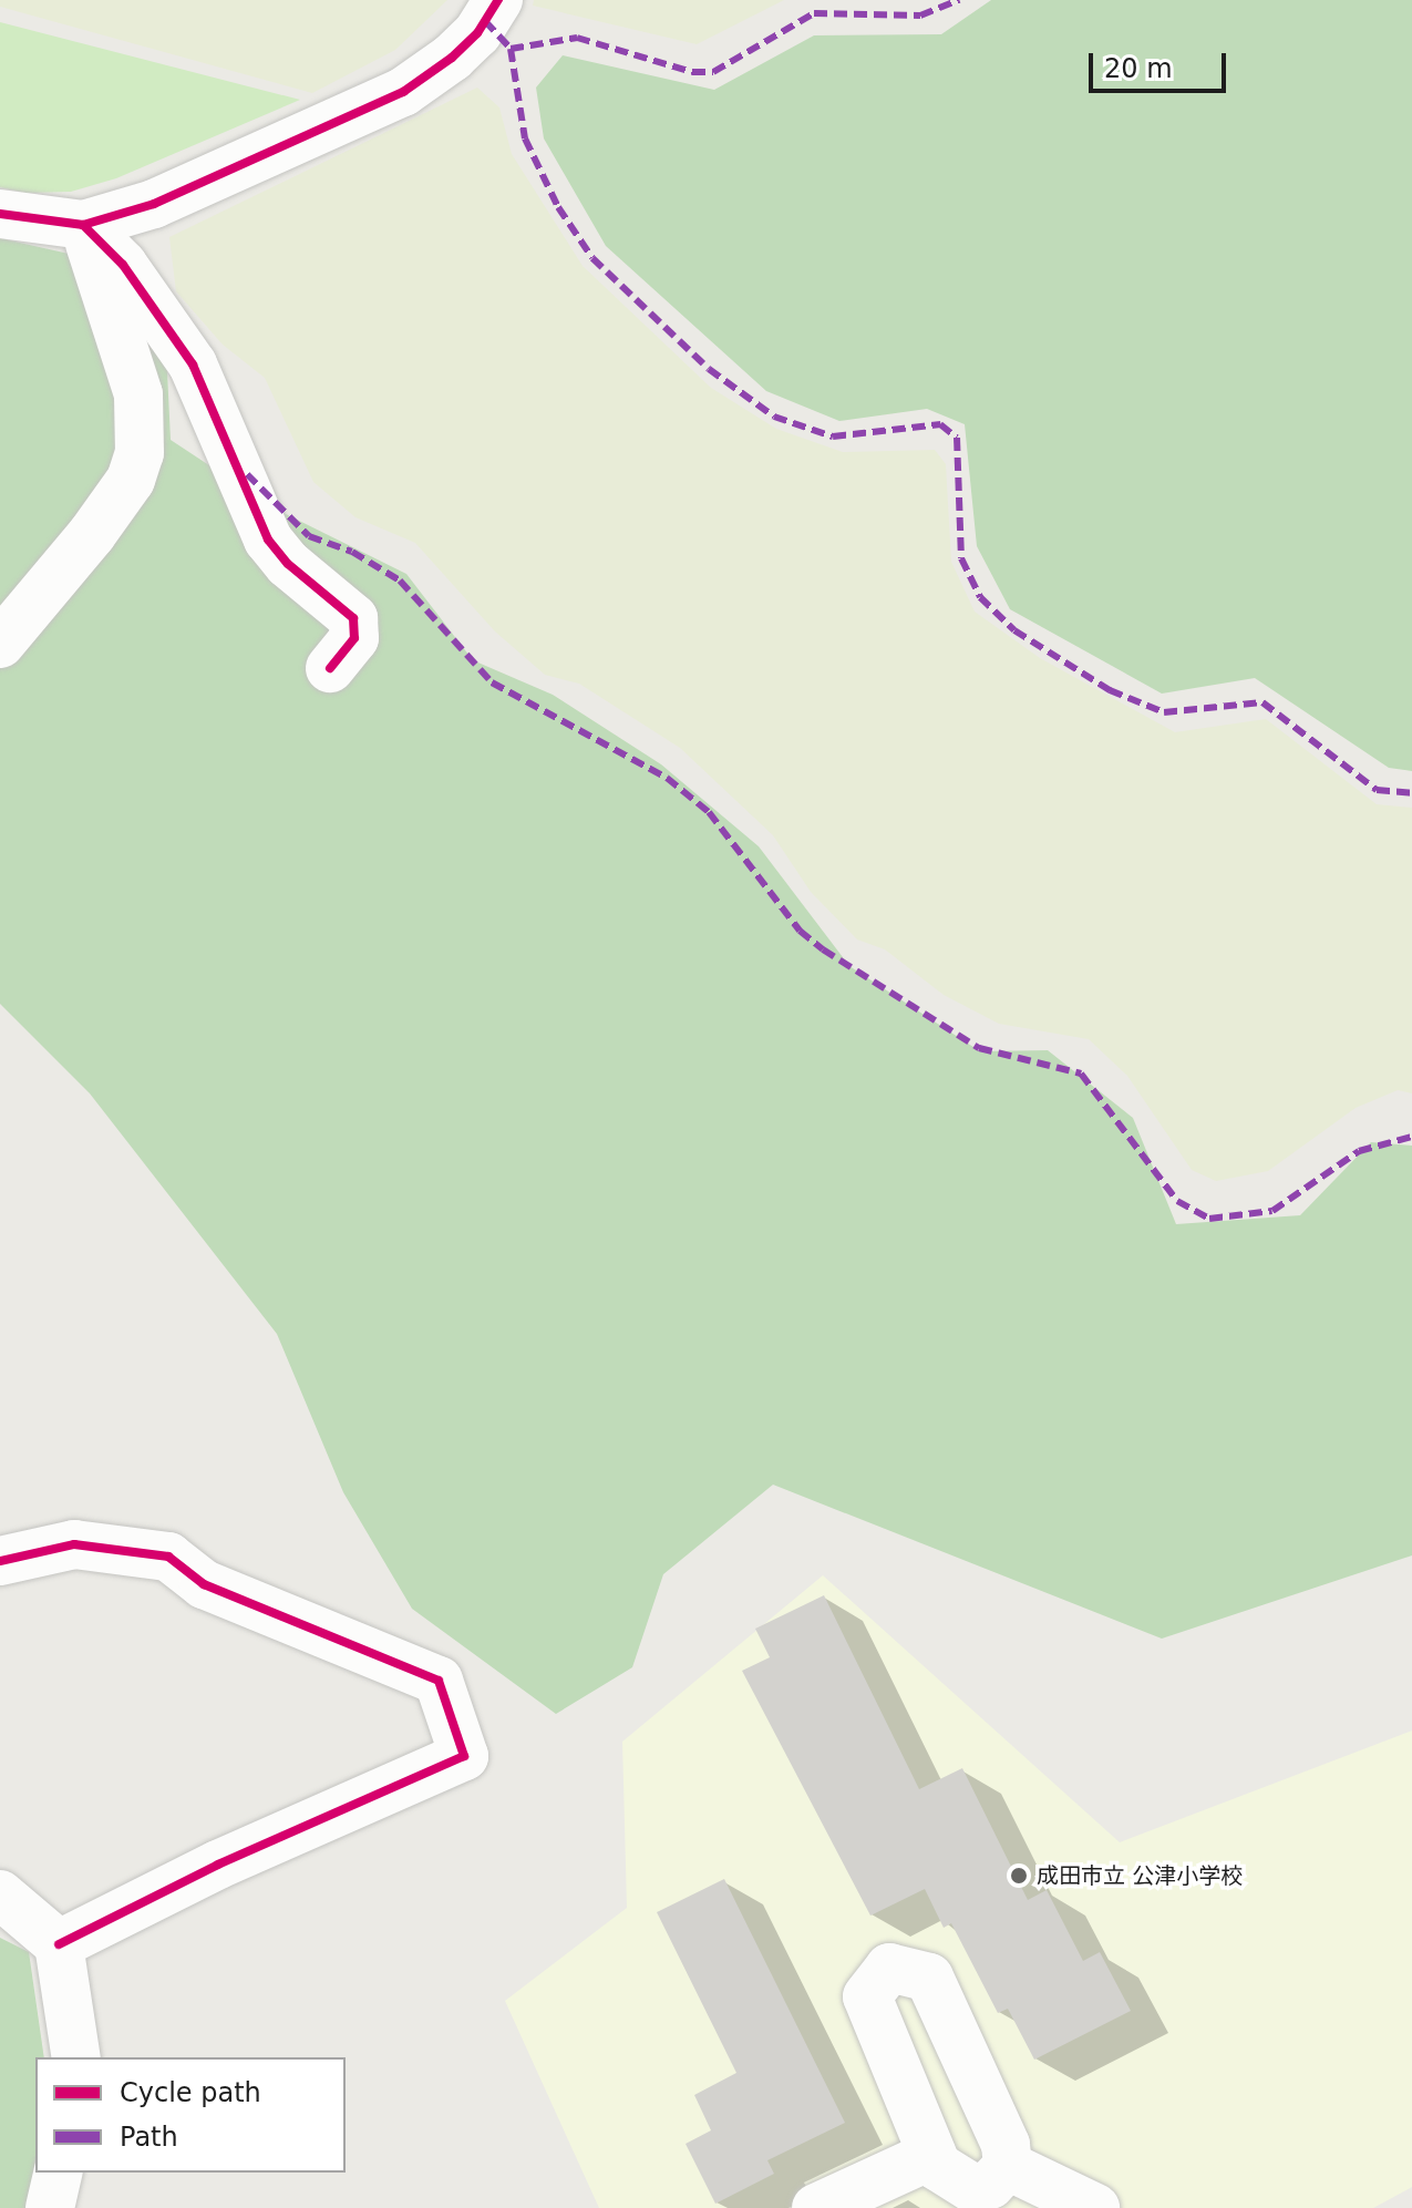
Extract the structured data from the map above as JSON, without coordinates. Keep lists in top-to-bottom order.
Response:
{
  "places": ["成田市立 公津小学校"],
  "legend": ["Cycle path", "Path"],
  "scale_bar": "20 m"
}
